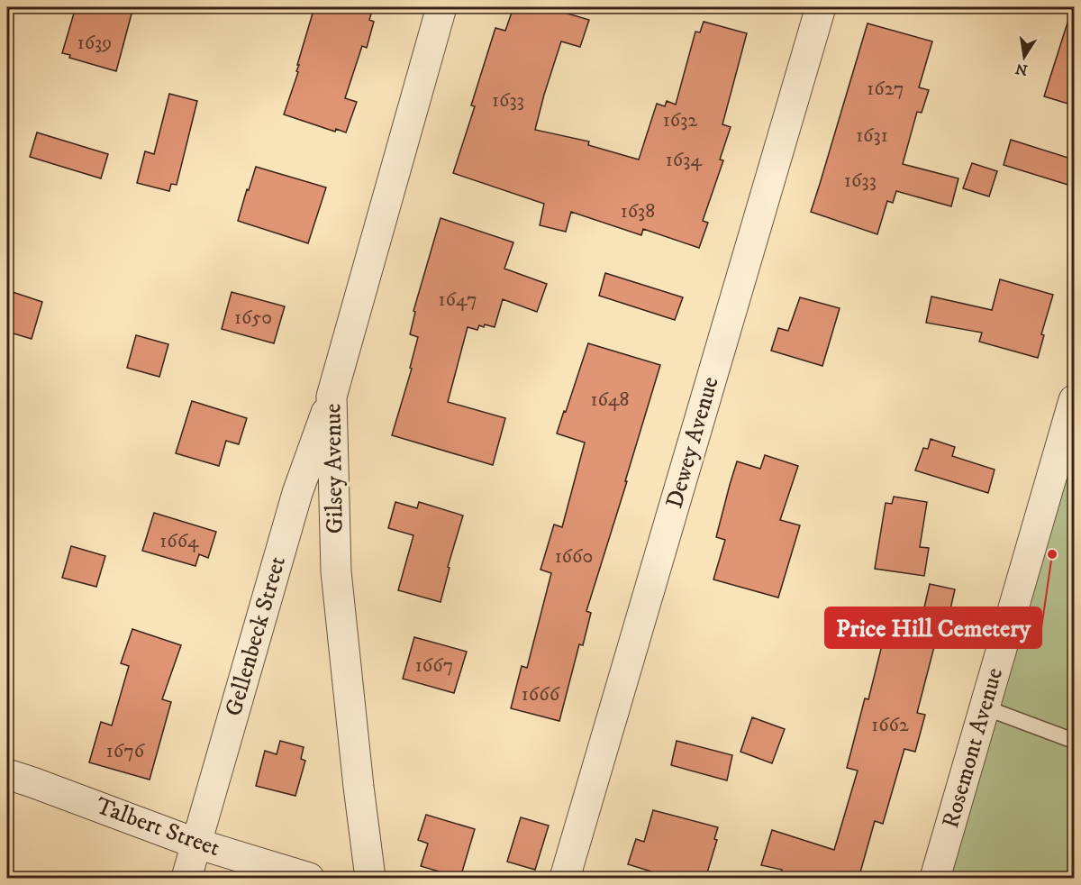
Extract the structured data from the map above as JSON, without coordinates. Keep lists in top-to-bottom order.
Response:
{
  "streets": {
    "street": [
      "Dewey Avenue",
      "Gilsey Avenue",
      "Gellenbeck Street",
      "Rosemont Avenue",
      "Talbert Street"
    ]
  },
  "crossings": [
    ["Gilsey Avenue", "Gellenbeck Street"],
    ["Gellenbeck Street", "Talbert Street"]
  ],
  "places": ["Price Hill Cemetery"],
  "house_numbers": [
    "1639",
    "1627",
    "1633",
    "1632",
    "1631",
    "1634",
    "1633",
    "1638",
    "1647",
    "1650",
    "1648",
    "1664",
    "1660",
    "1667",
    "1666",
    "1662",
    "1676"
  ],
  "north": "bottom"
}
